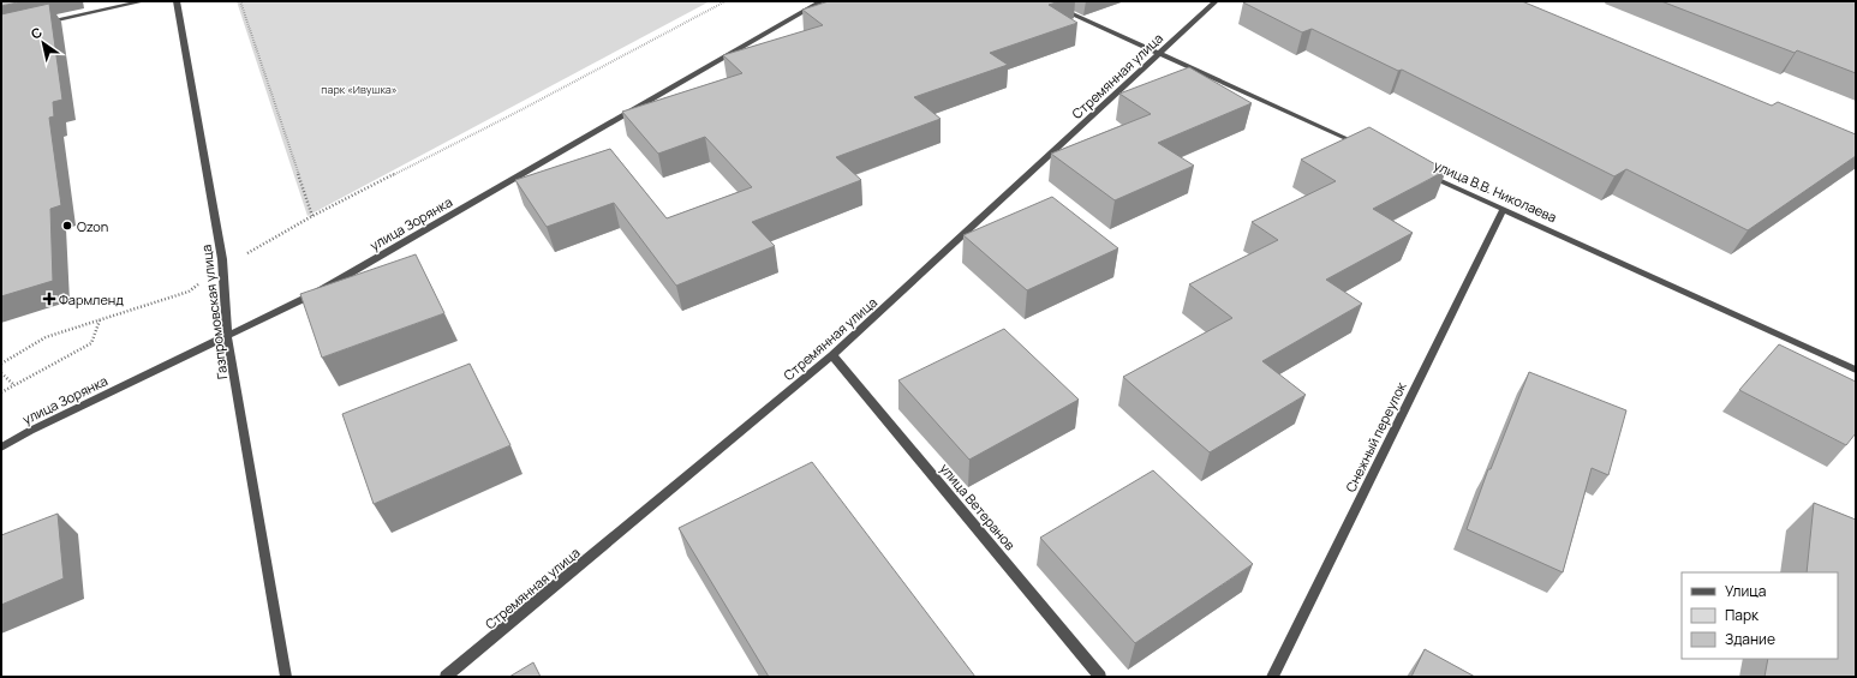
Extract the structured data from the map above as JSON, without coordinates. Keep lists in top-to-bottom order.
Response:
{
  "streets": {
    "street": [
      "Стремянная улица",
      "улица В.В. Николаева",
      "улица Зорянка",
      "Газпромовская улица",
      "Снежный переулок",
      "улица Ветеранов"
    ]
  },
  "crossings": [
    ["Стремянная улица", "улица Ветеранов"],
    ["улица В.В. Николаева", "Снежный переулок"],
    ["улица Зорянка", "Газпромовская улица"]
  ],
  "parks": ["парк «Ивушка»"],
  "places": {
    "other": ["Ozon"],
    "health": ["Фармленд"]
  },
  "legend": ["Улица", "Парк", "Здание"],
  "north": "top left"
}
